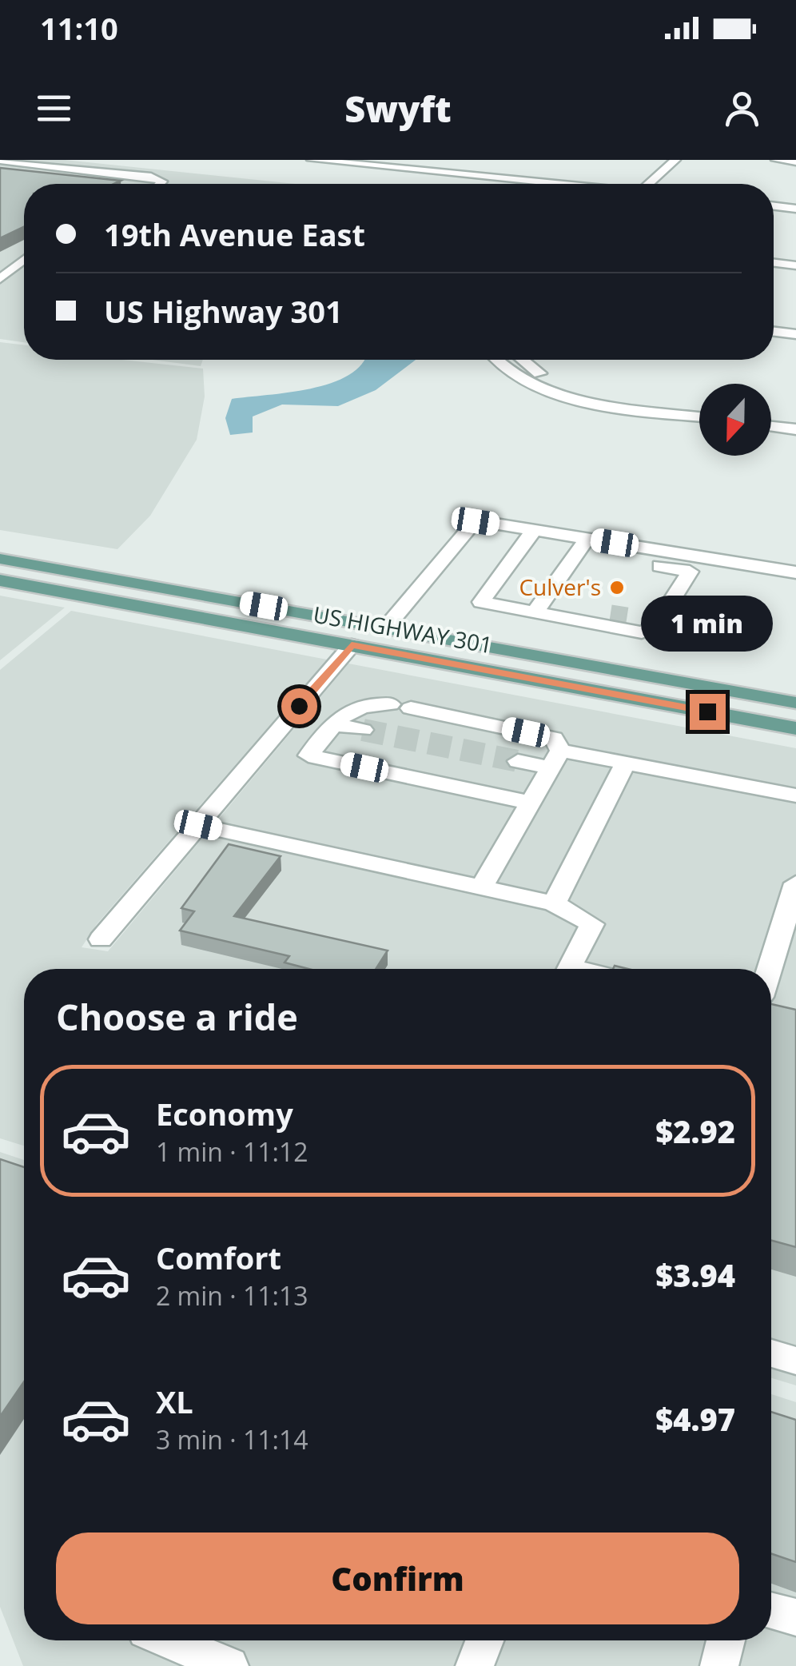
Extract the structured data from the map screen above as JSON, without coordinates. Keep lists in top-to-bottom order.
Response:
{
  "streets": {
    "main road": ["US HIGHWAY 301"]
  },
  "places": ["Culver's"],
  "north": "bottom",
  "page": {
    "status": "11:10",
    "header": "Swyft",
    "banner": ["19th Avenue East", "US Highway 301"],
    "bubble": "1 min",
    "heading": "Choose a ride",
    "list": [
      {
        "name": "Economy",
        "note": "1 min · 11:12",
        "value": "$2.92"
      },
      {
        "name": "Comfort",
        "note": "2 min · 11:13",
        "value": "$3.94"
      },
      {
        "name": "XL",
        "note": "3 min · 11:14",
        "value": "$4.97"
      }
    ],
    "buttons": "Confirm"
  }
}
